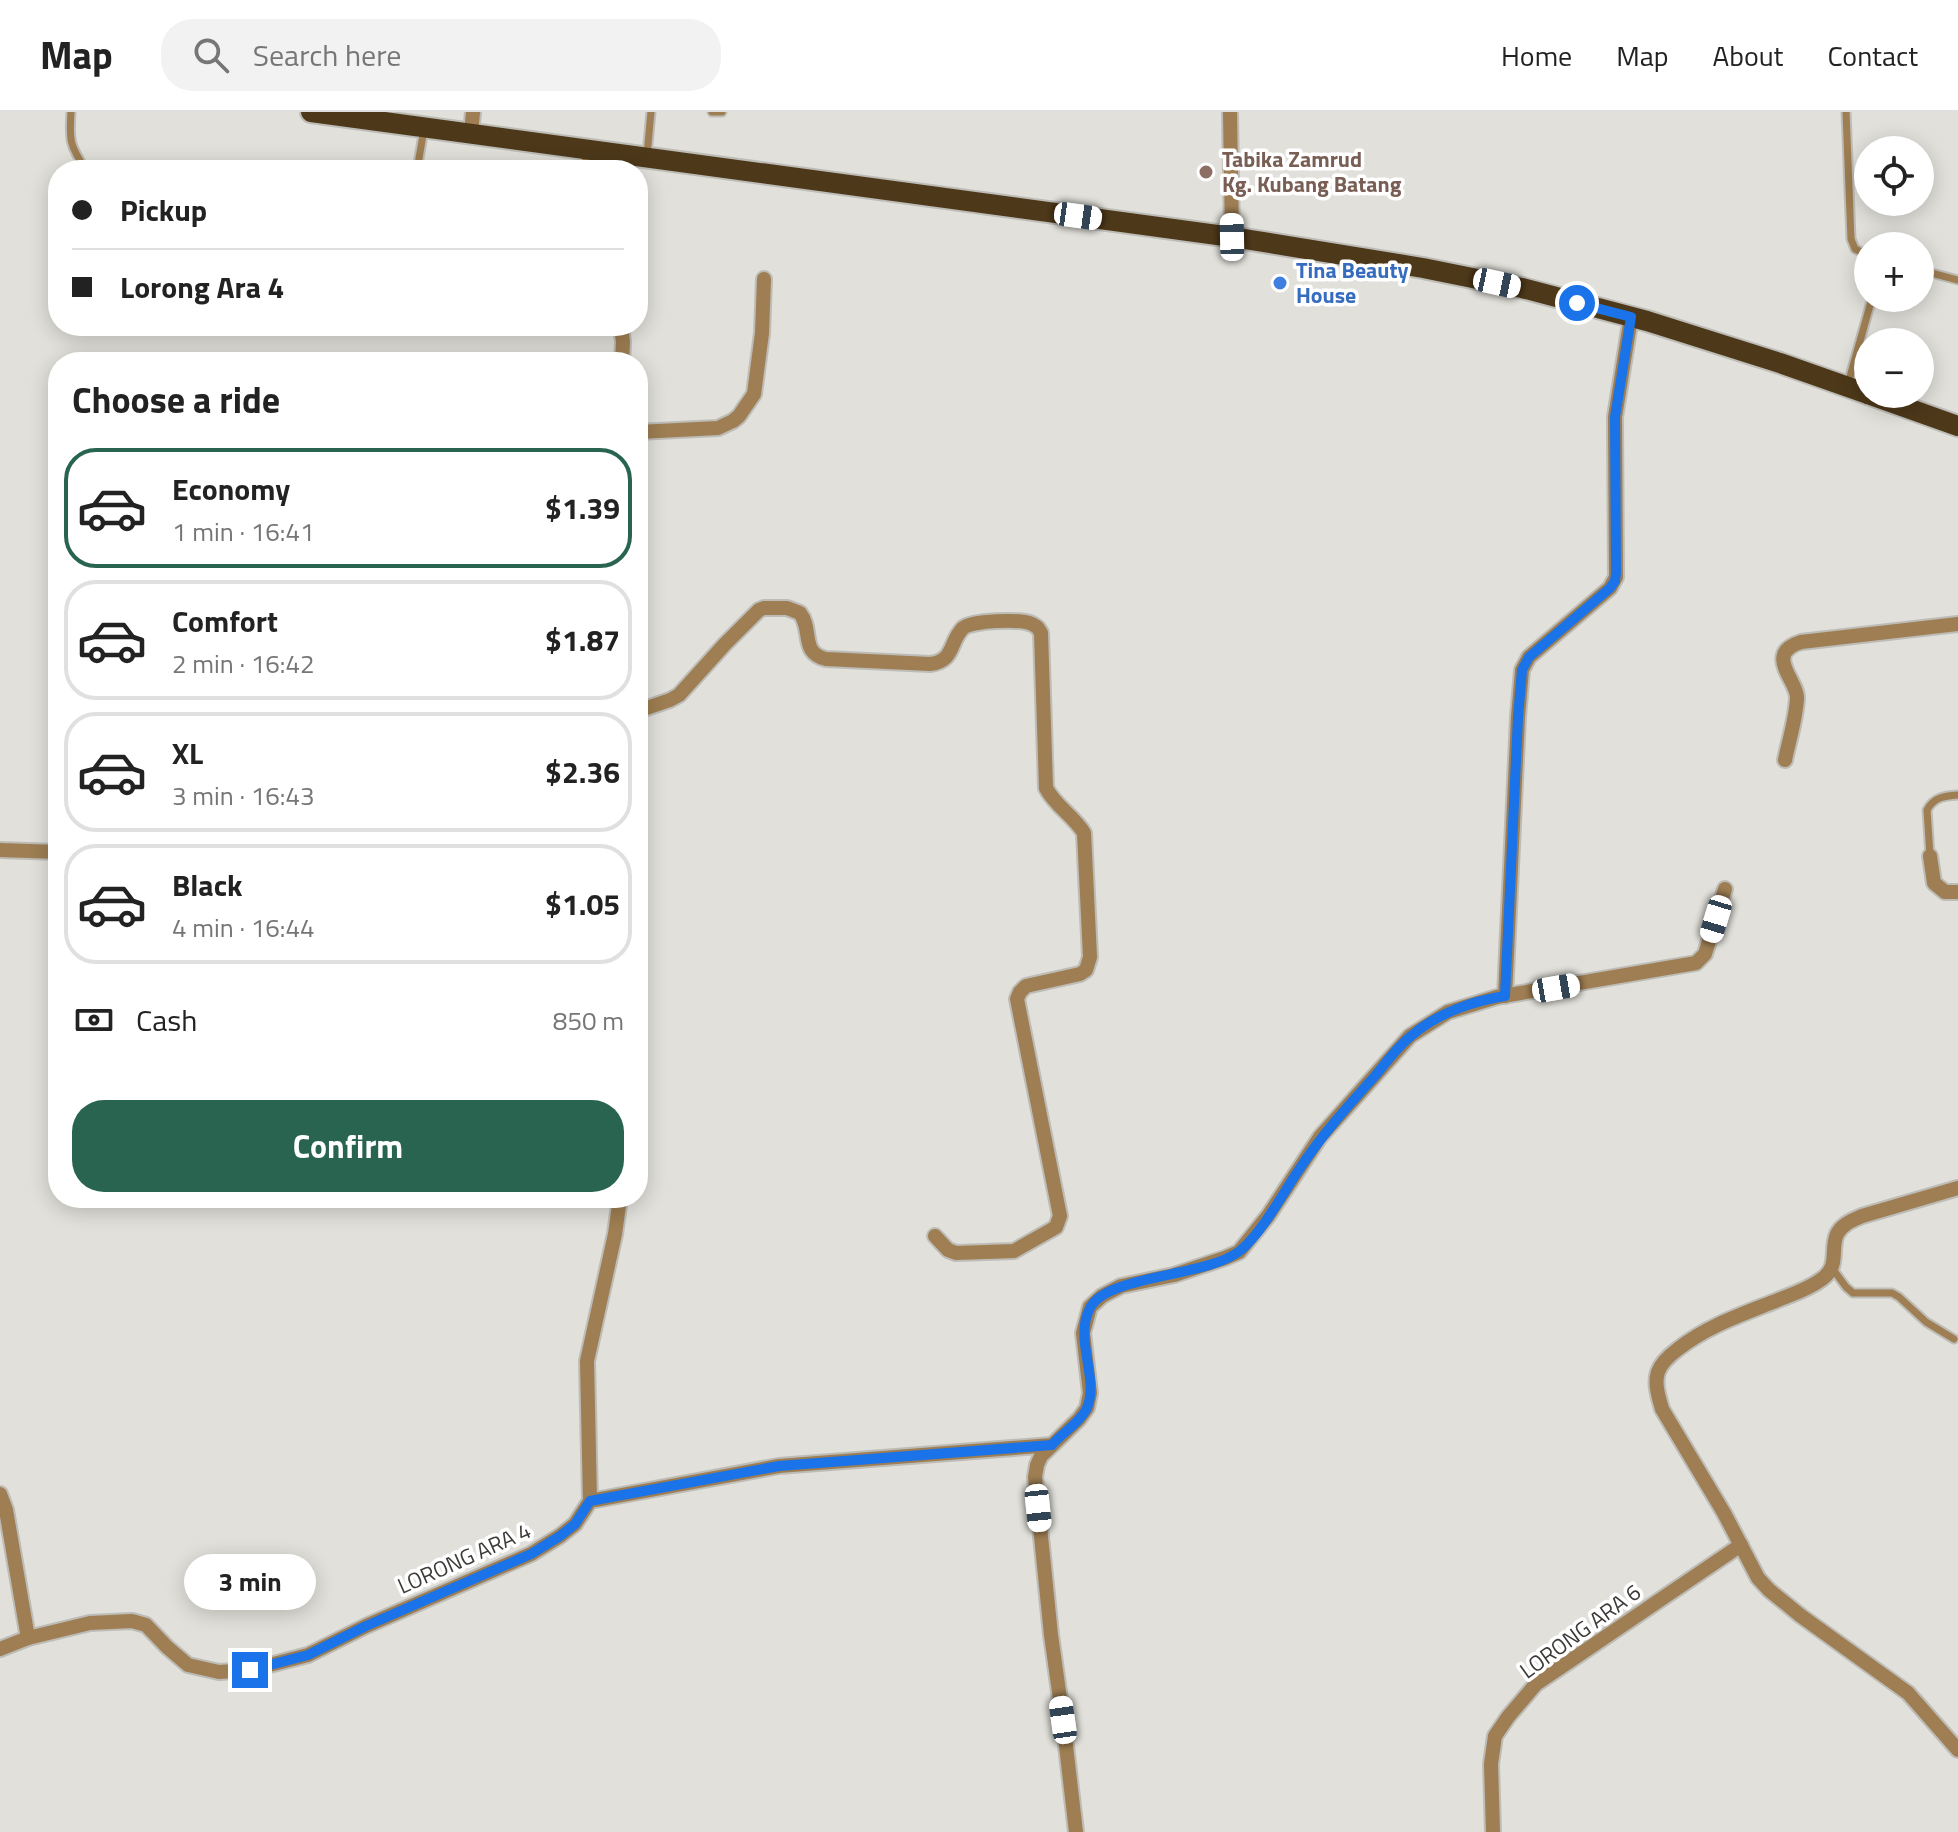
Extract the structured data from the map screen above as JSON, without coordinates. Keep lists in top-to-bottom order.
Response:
{
  "streets": {
    "street": ["LORONG ARA 4", "LORONG ARA 6"]
  },
  "places": ["Tabika Zamrud Kg. Kubang Batang", "Tina Beauty House"],
  "page": {
    "header": "Map",
    "search": "Search here",
    "nav": [
      "Home",
      "Map",
      "About",
      "Contact"
    ],
    "map_buttons": ["+", "−"],
    "banner": ["Pickup", "Lorong Ara 4"],
    "heading": "Choose a ride",
    "list": [
      {
        "name": "Economy",
        "note": "1 min · 16:41",
        "value": "$1.39"
      },
      {
        "name": "Comfort",
        "note": "2 min · 16:42",
        "value": "$1.87"
      },
      {
        "name": "XL",
        "note": "3 min · 16:43",
        "value": "$2.36"
      },
      {
        "name": "Black",
        "note": "4 min · 16:44",
        "value": "$1.05"
      }
    ],
    "pay": ["Cash", "850 m"],
    "buttons": "Confirm",
    "bubble": "3 min"
  }
}
